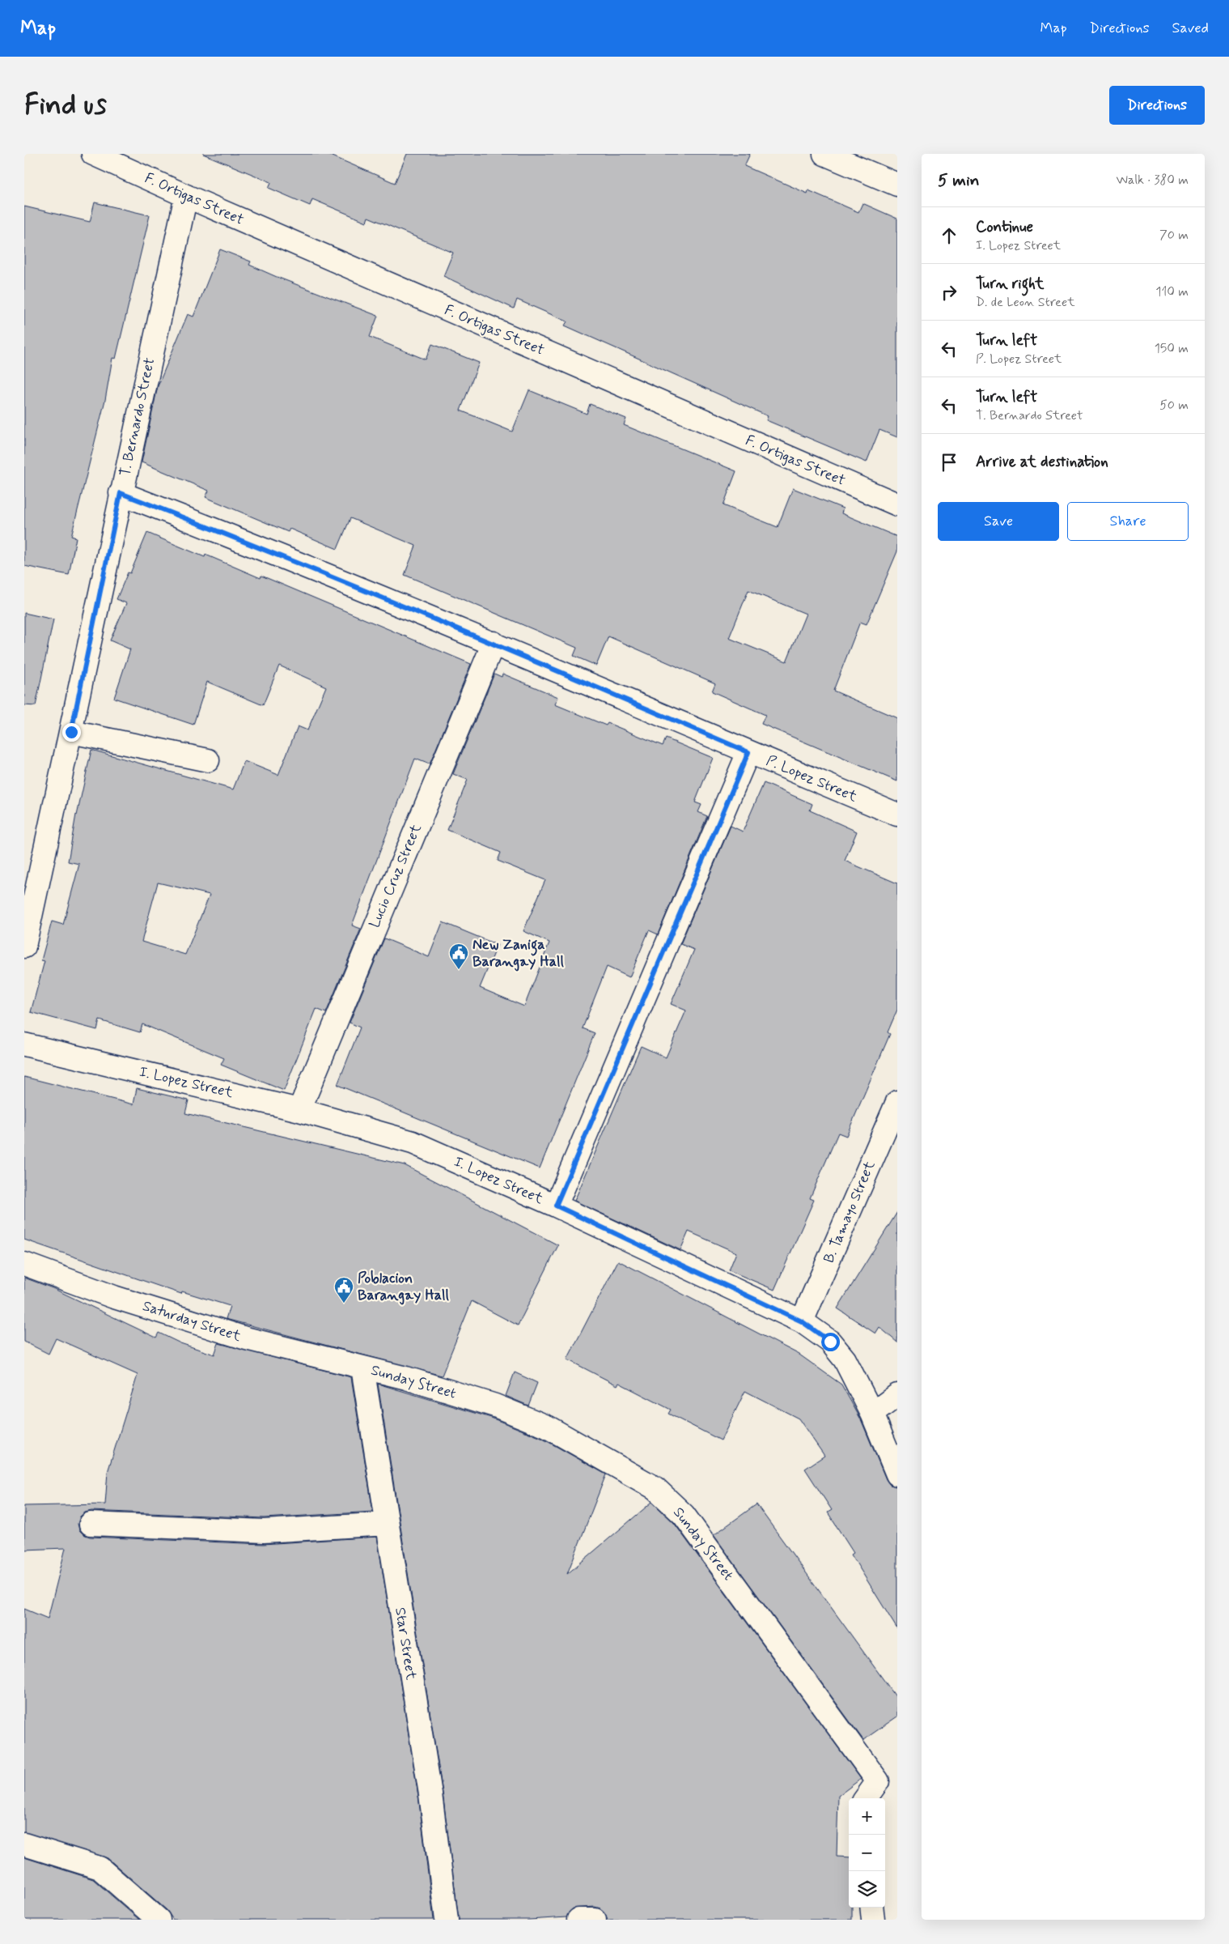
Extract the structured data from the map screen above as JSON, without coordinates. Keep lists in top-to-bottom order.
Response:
{
  "streets": {
    "street": [
      "F. Ortigas Street",
      "T. Bernardo Street",
      "P. Lopez Street",
      "Lucio Cruz Street",
      "I. Lopez Street",
      "B. Tamayo Street",
      "Saturday Street",
      "Sunday Street",
      "Star Street"
    ]
  },
  "crossings": [
    ["F. Ortigas Street", "T. Bernardo Street"],
    ["T. Bernardo Street", "P. Lopez Street"],
    ["P. Lopez Street", "Lucio Cruz Street"],
    ["Lucio Cruz Street", "I. Lopez Street"],
    ["I. Lopez Street", "B. Tamayo Street"],
    ["Saturday Street", "Sunday Street"],
    ["Saturday Street", "Star Street"],
    ["Sunday Street", "Star Street"]
  ],
  "places": {
    "public building": ["New Zaniga Barangay Hall", "Poblacion Barangay Hall"]
  },
  "page": {
    "header": "Map",
    "nav": ["Map", "Directions", "Saved"],
    "buttons": [
      "Directions",
      ["Save", "Share"]
    ],
    "title": "Find us",
    "heading": ["5 min", "Walk · 380 m"],
    "list": [
      ["Continue", "I. Lopez Street", "70 m"],
      ["Turn right", "D. de Leon Street", "110 m"],
      ["Turn left", "P. Lopez Street", "150 m"],
      ["Turn left", "T. Bernardo Street", "50 m"],
      "Arrive at destination"
    ],
    "map_buttons": ["+", "−"]
  }
}
